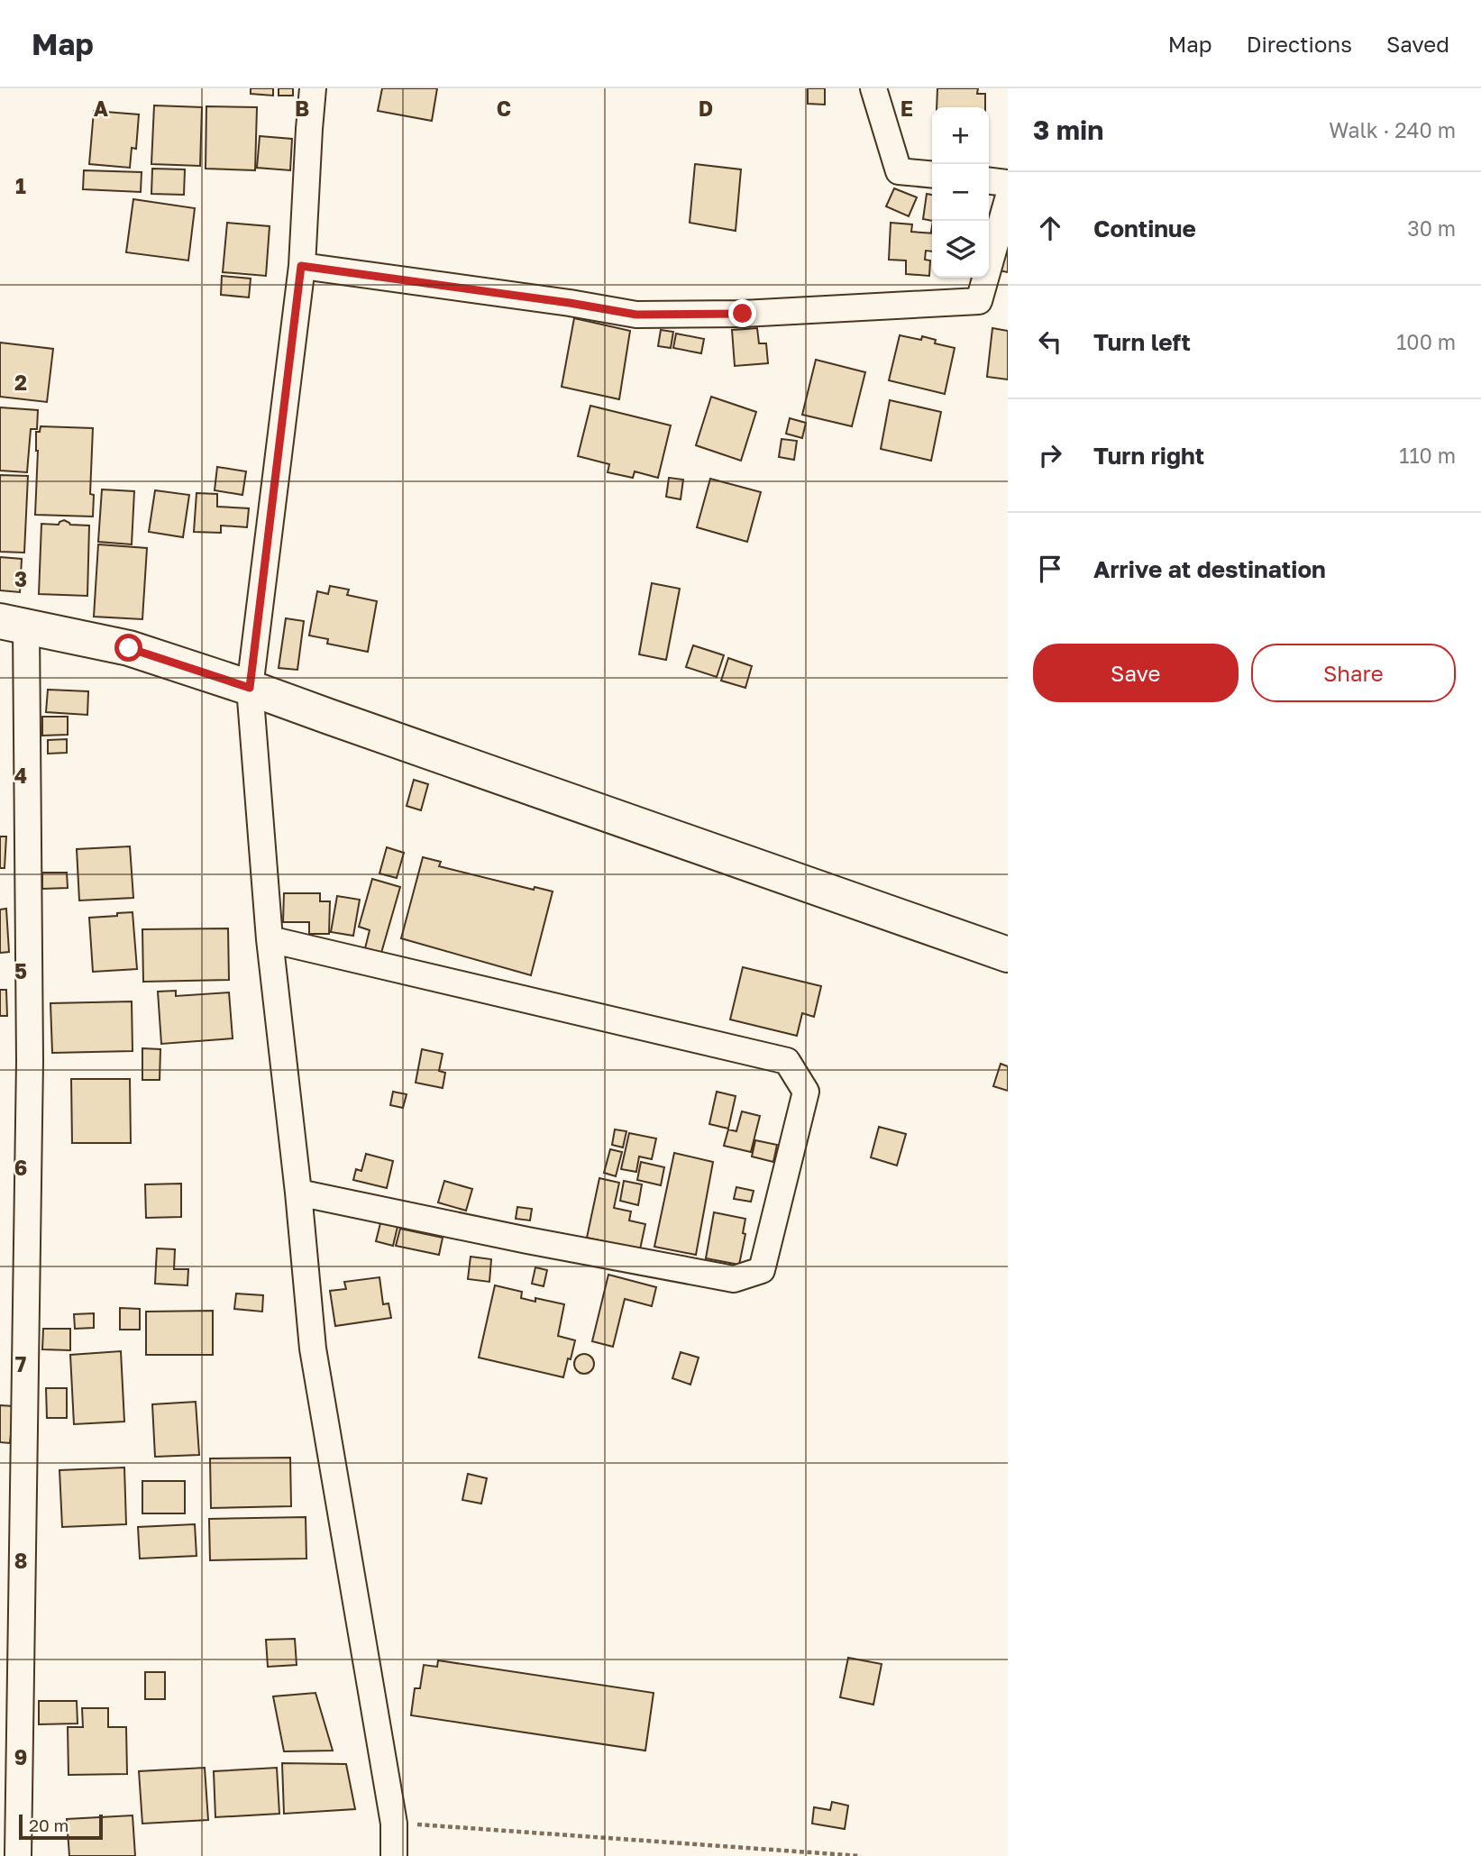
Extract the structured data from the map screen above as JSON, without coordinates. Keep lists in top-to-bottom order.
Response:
{
  "scale_bar": "20 m",
  "page": {
    "header": "Map",
    "nav": ["Map", "Directions", "Saved"],
    "heading": ["3 min", "Walk · 240 m"],
    "map_buttons": ["+", "−"],
    "list": [
      ["Continue", "30 m"],
      ["Turn left", "100 m"],
      ["Turn right", "110 m"],
      "Arrive at destination"
    ],
    "buttons": ["Save", "Share"],
    "scale": "20 m"
  },
  "grid": {
    "columns": [
      "A",
      "B",
      "C",
      "D",
      "E"
    ],
    "rows": [
      "1",
      "2",
      "3",
      "4",
      "5",
      "6",
      "7",
      "8",
      "9"
    ]
  }
}
